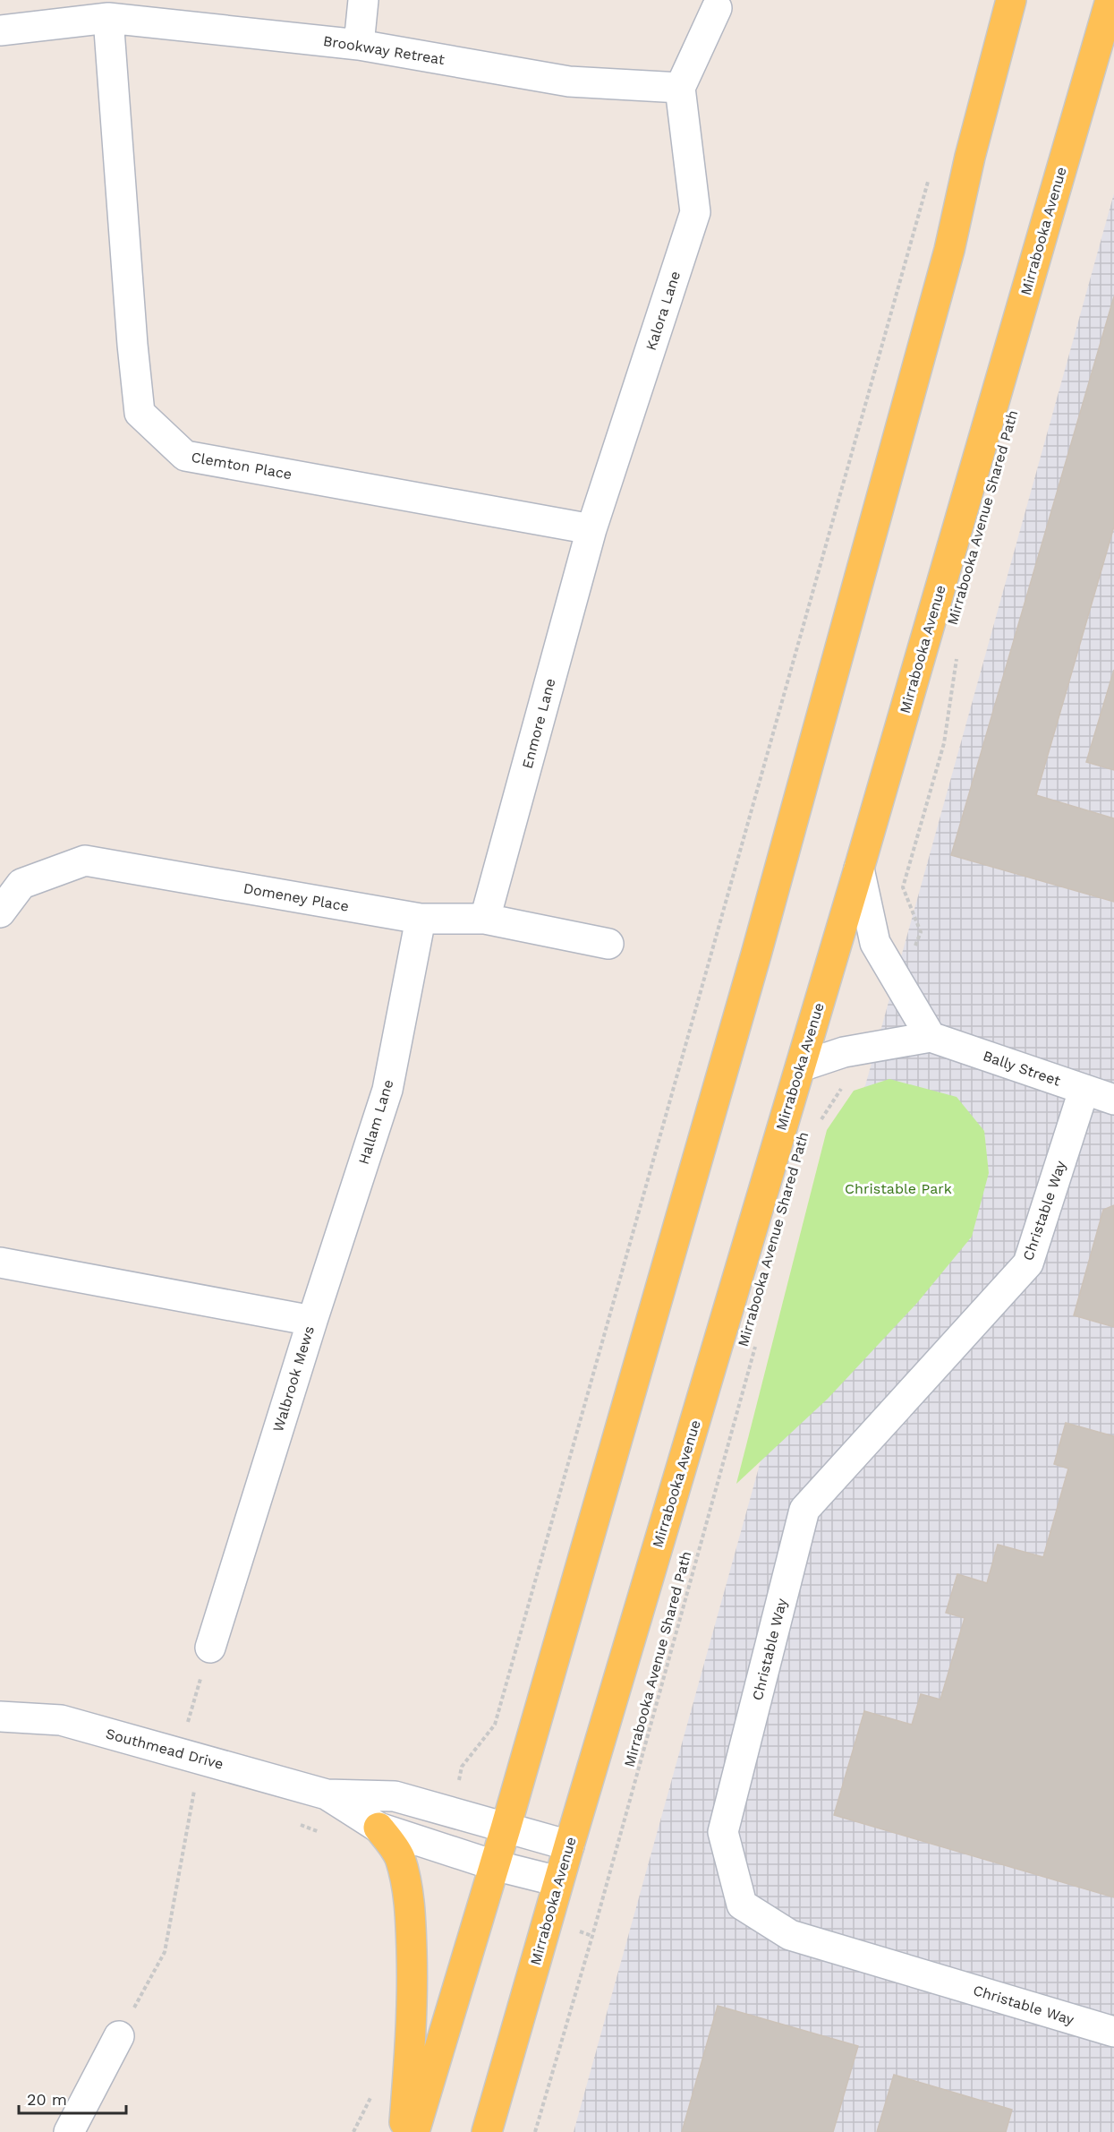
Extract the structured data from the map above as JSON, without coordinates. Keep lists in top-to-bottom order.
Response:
{
  "streets": {
    "main road": ["Mirrabooka Avenue"],
    "street": [
      "Brookway Retreat",
      "Kalora Lane",
      "Clemton Place",
      "Enmore Lane",
      "Domeney Place",
      "Bally Street",
      "Hallam Lane",
      "Christable Way",
      "Walbrook Mews",
      "Southmead Drive"
    ],
    "path": ["Mirrabooka Avenue Shared Path"]
  },
  "crossings": [
    ["Brookway Retreat", "Kalora Lane"],
    ["Brookway Retreat", "Clemton Place"],
    ["Mirrabooka Avenue", "Bally Street"],
    ["Mirrabooka Avenue", "Southmead Drive"],
    ["Kalora Lane", "Clemton Place"],
    ["Kalora Lane", "Enmore Lane"],
    ["Clemton Place", "Enmore Lane"],
    ["Enmore Lane", "Domeney Place"],
    ["Domeney Place", "Hallam Lane"],
    ["Bally Street", "Christable Way"],
    ["Hallam Lane", "Walbrook Mews"]
  ],
  "parks": ["Christable Park"],
  "scale_bar": "20 m"
}
